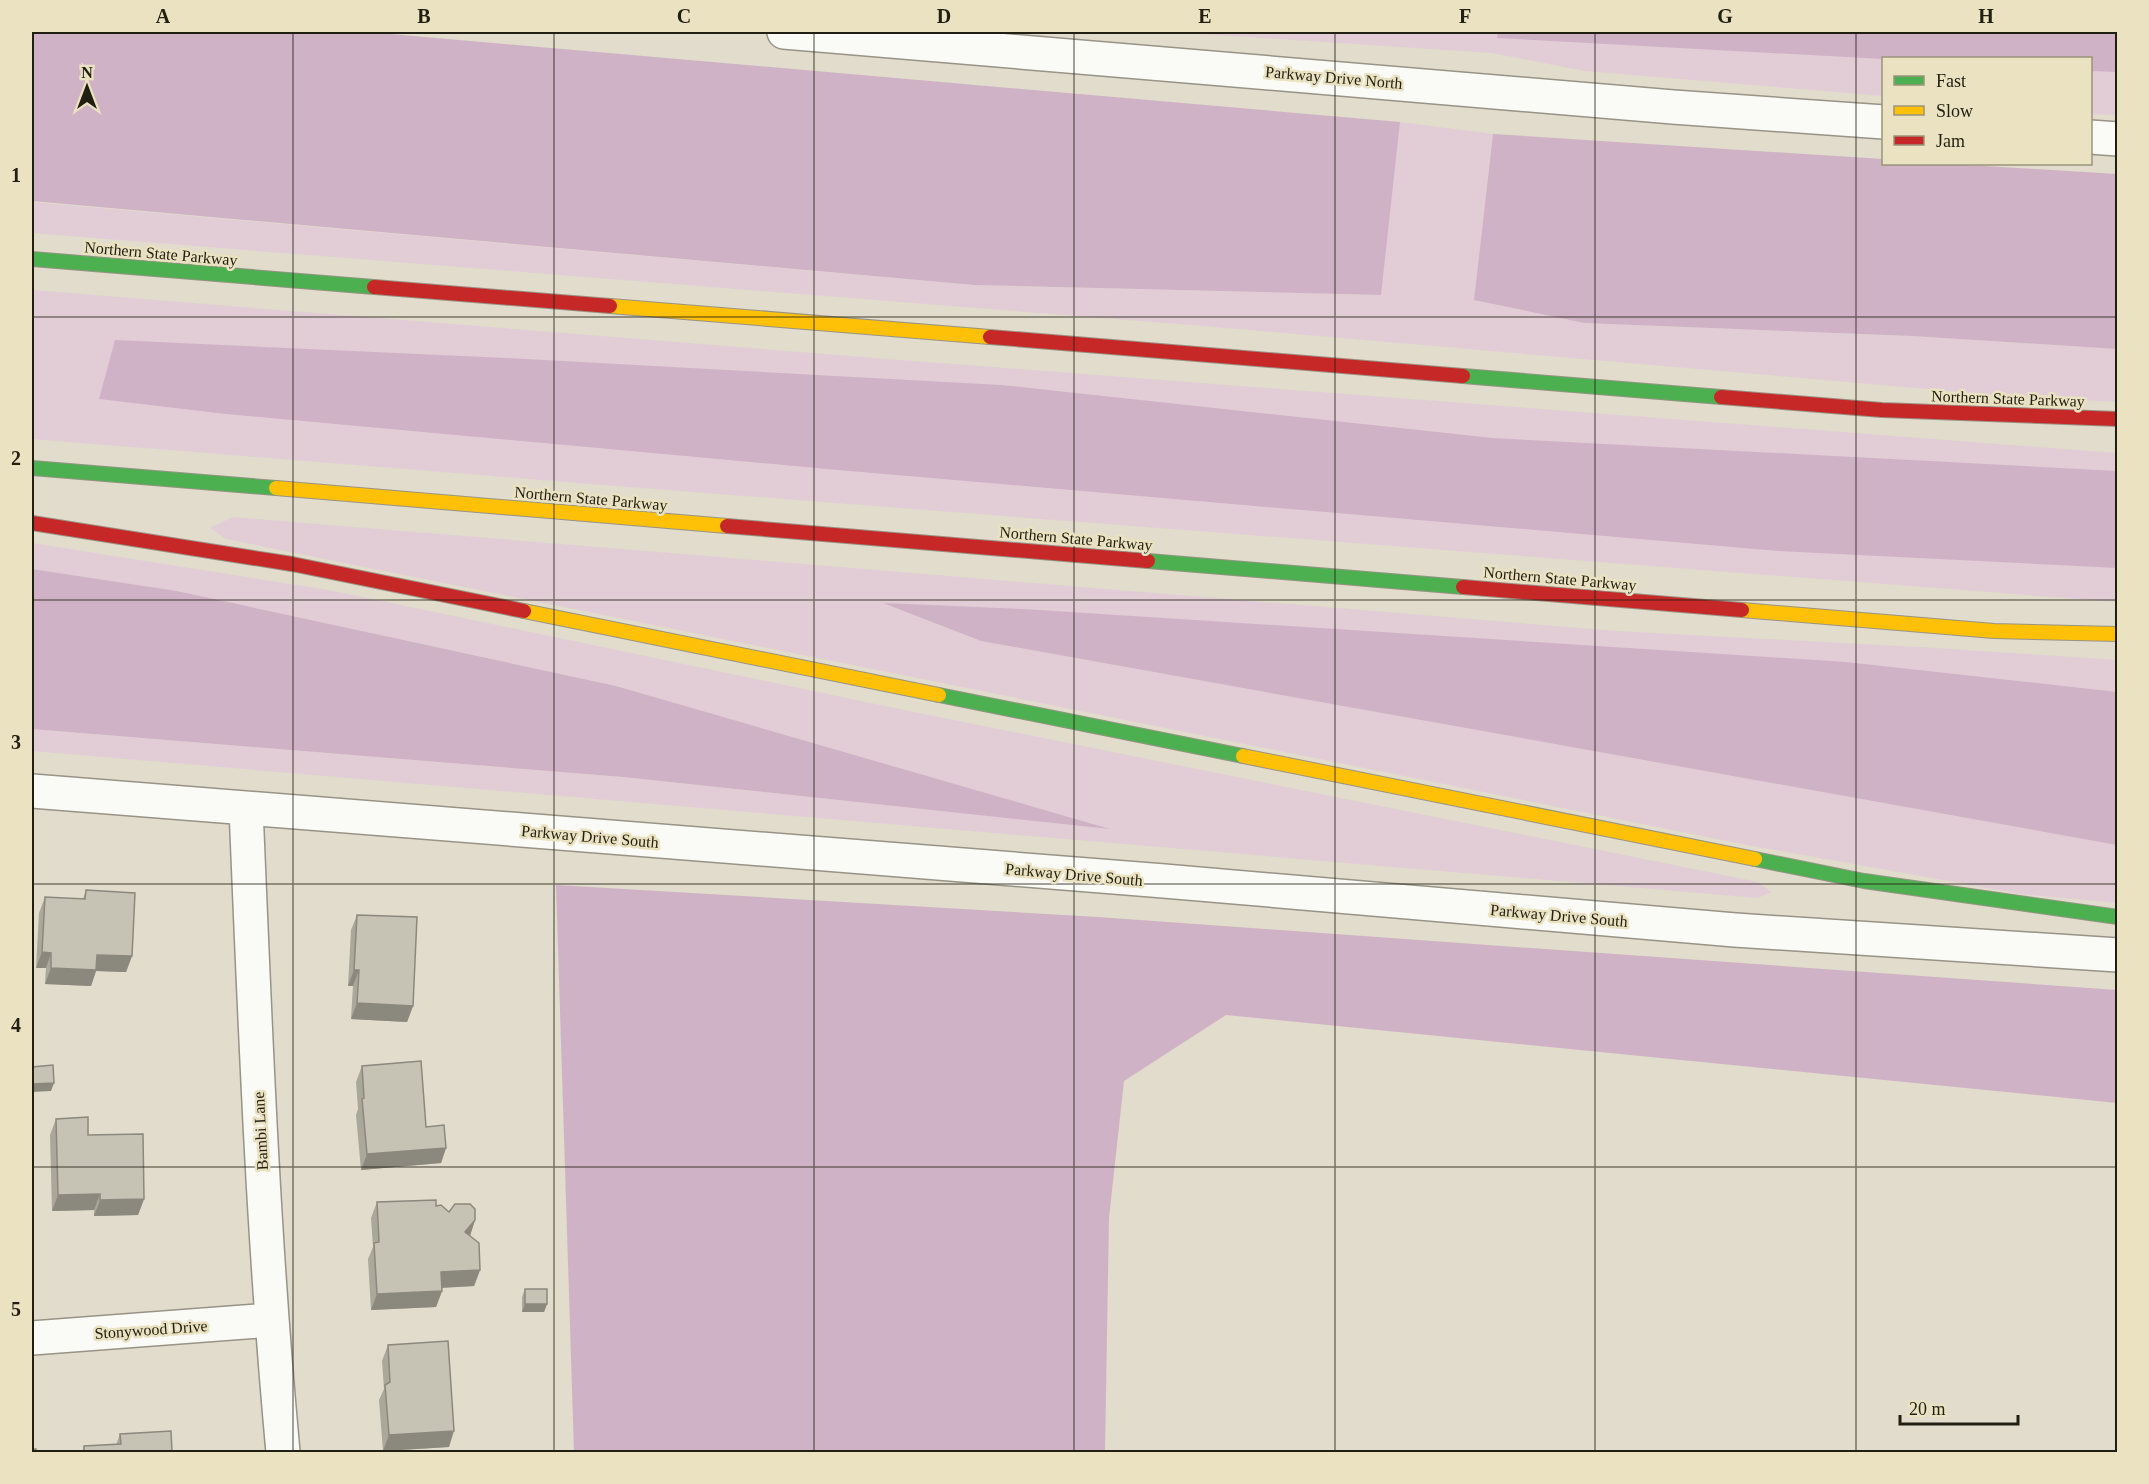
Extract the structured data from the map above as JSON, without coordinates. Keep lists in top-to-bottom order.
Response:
{
  "streets": {
    "highway": ["Northern State Parkway"],
    "street": [
      "Parkway Drive North",
      "Parkway Drive South",
      "Bambi Lane",
      "Stonywood Drive"
    ]
  },
  "crossings": [
    ["Parkway Drive South", "Bambi Lane"],
    ["Bambi Lane", "Stonywood Drive"]
  ],
  "legend": ["Fast", "Slow", "Jam"],
  "scale_bar": "20 m",
  "north": "top",
  "grid": {
    "columns": [
      "A",
      "B",
      "C",
      "D",
      "E",
      "F",
      "G",
      "H"
    ],
    "rows": [
      "1",
      "2",
      "3",
      "4",
      "5"
    ]
  }
}
